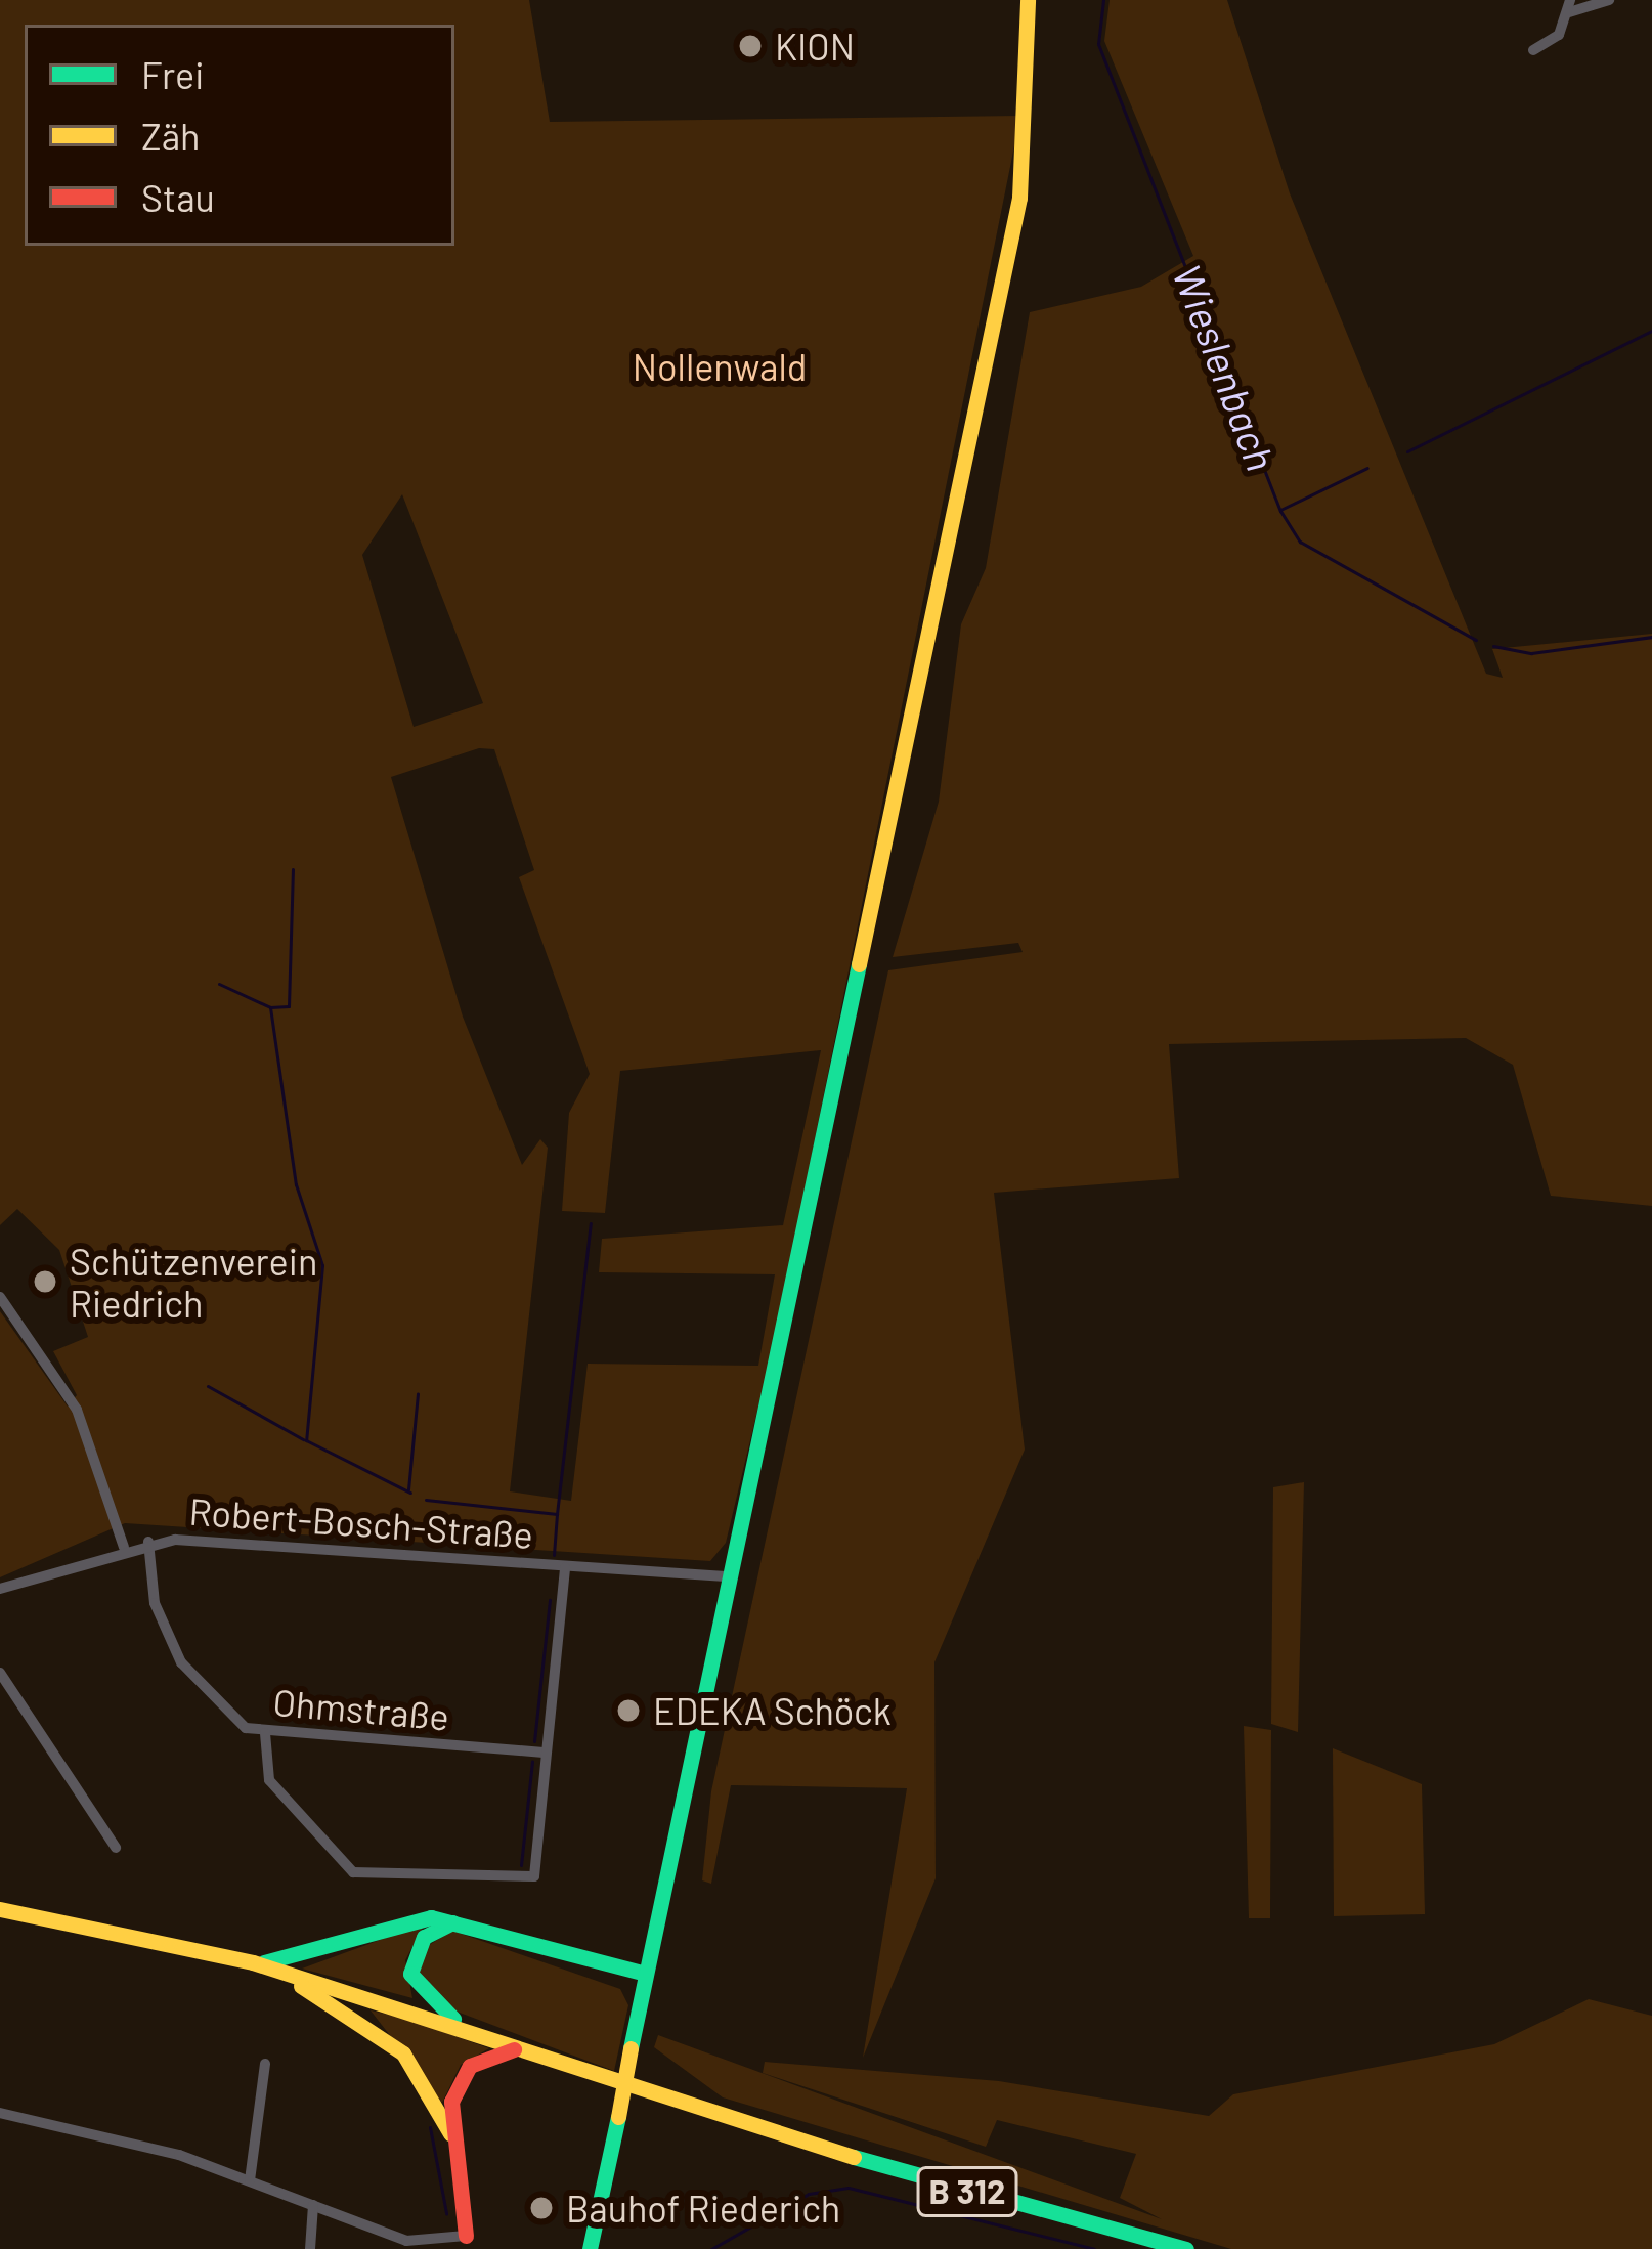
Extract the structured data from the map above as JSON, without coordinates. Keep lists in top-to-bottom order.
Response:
{
  "streets": {
    "main road": ["B 312"],
    "street": ["Robert-Bosch-Straße", "Ohmstraße"]
  },
  "crossings": [
    ["Robert-Bosch-Straße", "Ohmstraße"]
  ],
  "water": ["Wieslenbach"],
  "parks": ["Nollenwald"],
  "places": [
    "KION",
    "Schützenverein Riedrich",
    "EDEKA Schöck",
    "Bauhof Riederich"
  ],
  "legend": ["Frei", "Zäh", "Stau"]
}
